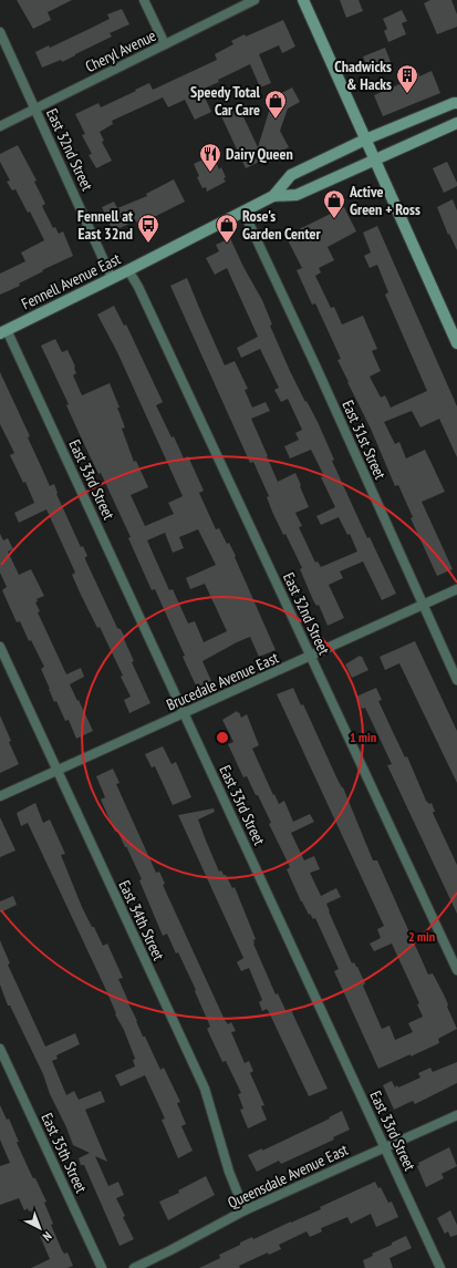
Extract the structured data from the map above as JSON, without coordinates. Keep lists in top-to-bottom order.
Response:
{
  "streets": {
    "main road": ["Fennell Avenue East"],
    "street": [
      "Cheryl Avenue",
      "East 32nd Street",
      "East 31st Street",
      "East 33rd Street",
      "Brucedale Avenue East",
      "East 34th Street",
      "East 35th Street",
      "Queensdale Avenue East"
    ]
  },
  "crossings": [
    ["Cheryl Avenue", "East 32nd Street"],
    ["East 32nd Street", "Fennell Avenue East"],
    ["East 32nd Street", "Brucedale Avenue East"],
    ["Fennell Avenue East", "East 31st Street"],
    ["Fennell Avenue East", "East 33rd Street"],
    ["East 31st Street", "Brucedale Avenue East"],
    ["East 33rd Street", "Brucedale Avenue East"],
    ["East 33rd Street", "Queensdale Avenue East"],
    ["Brucedale Avenue East", "East 34th Street"],
    ["East 34th Street", "Queensdale Avenue East"]
  ],
  "places": {
    "building": ["Chadwicks & Hacks"],
    "shop": ["Speedy Total Car Care", "Active Green + Ross", "Rose's Garden Center"],
    "restaurant": ["Dairy Queen"],
    "bus stop": ["Fennell at East 32nd"]
  },
  "north": "bottom right",
  "rings": ["1 min", "2 min"]
}
